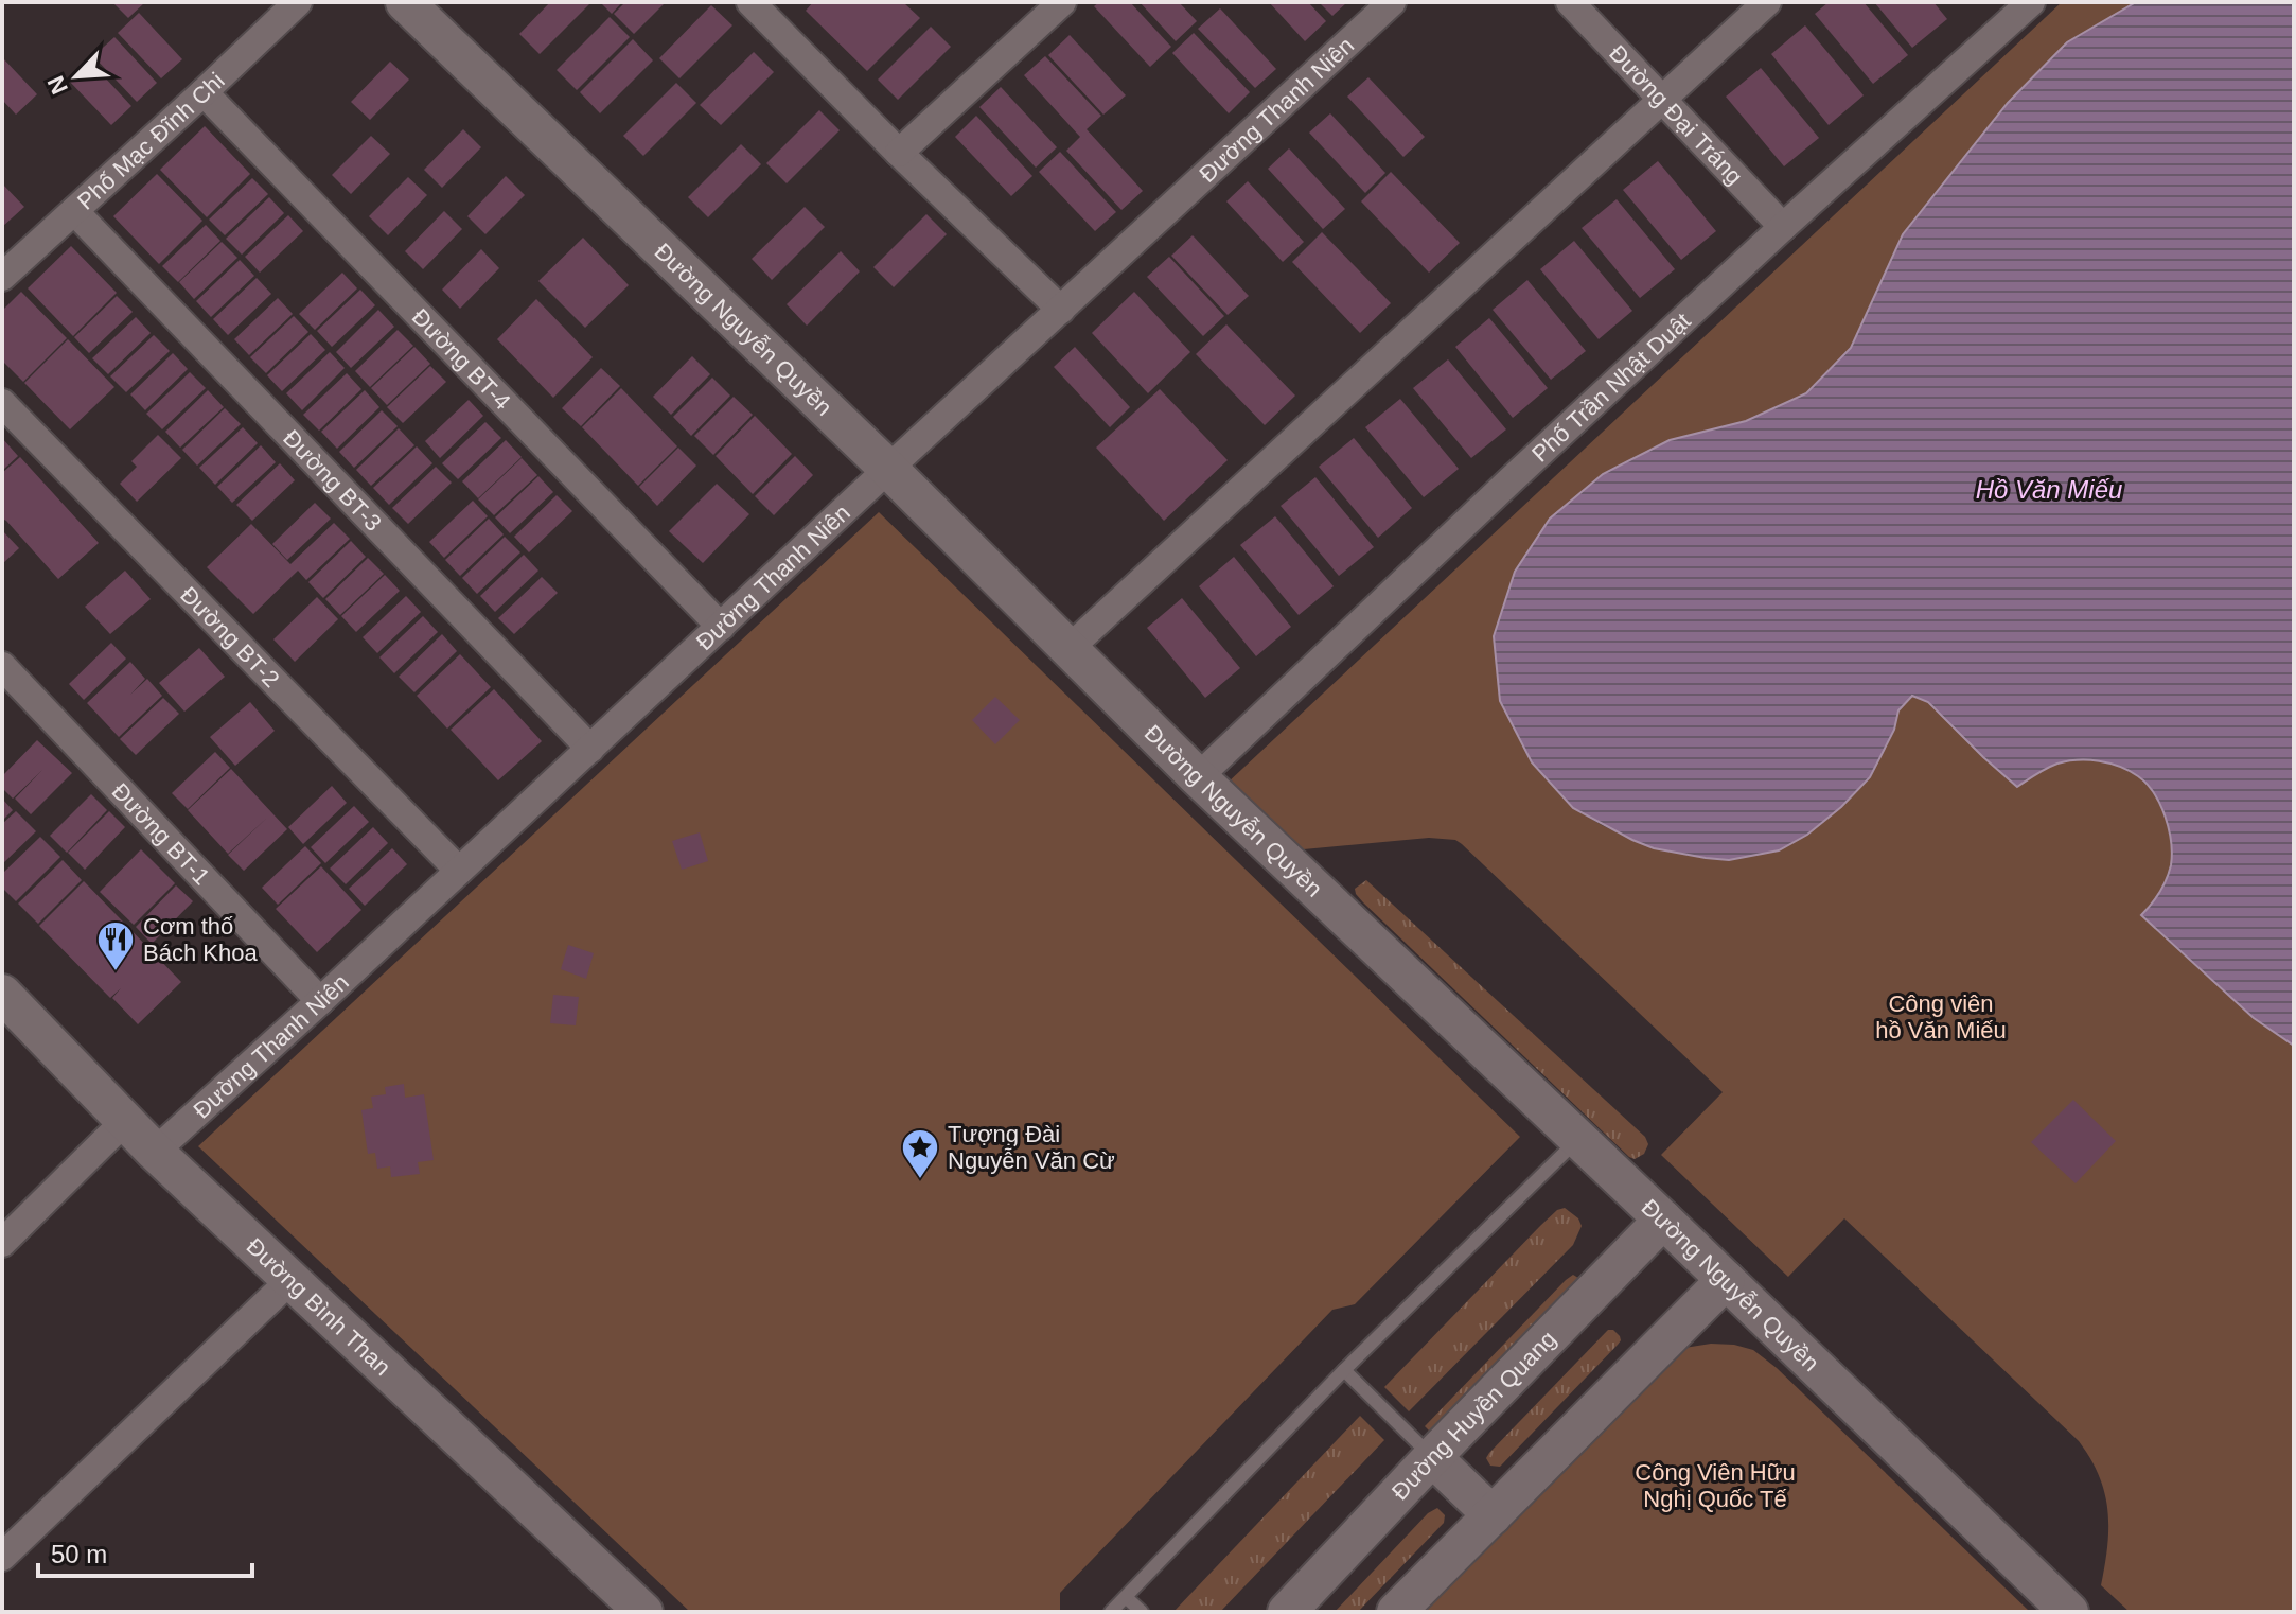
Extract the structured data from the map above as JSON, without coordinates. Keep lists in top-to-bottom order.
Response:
{
  "streets": {
    "street": [
      "Đường Thanh Niên",
      "Đường Đại Tráng",
      "Phố Mạc Đĩnh Chi",
      "Đường Nguyễn Quyền",
      "Đường BT-4",
      "Phố Trần Nhật Duật",
      "Đường BT-3",
      "Đường BT-2",
      "Đường BT-1",
      "Đường Bình Than",
      "Đường Huyền Quang"
    ]
  },
  "crossings": [
    ["Đường Thanh Niên", "Đường Nguyễn Quyền"],
    ["Đường Thanh Niên", "Đường BT-4"],
    ["Đường Thanh Niên", "Đường BT-3"],
    ["Đường Thanh Niên", "Đường BT-2"],
    ["Đường Thanh Niên", "Đường BT-1"],
    ["Đường Thanh Niên", "Đường Bình Than"],
    ["Đường Đại Tráng", "Phố Trần Nhật Duật"],
    ["Phố Mạc Đĩnh Chi", "Đường BT-4"],
    ["Phố Mạc Đĩnh Chi", "Đường BT-3"],
    ["Đường Nguyễn Quyền", "Phố Trần Nhật Duật"],
    ["Đường Nguyễn Quyền", "Đường Huyền Quang"]
  ],
  "water": ["Hồ Văn Miếu"],
  "parks": ["Công viên hồ Văn Miếu", "Công Viên Hữu Nghị Quốc Tế"],
  "places": {
    "restaurant": ["Cơm thố Bách Khoa"],
    "place": ["Tượng Đài Nguyễn Văn Cừ"]
  },
  "scale_bar": "50 m",
  "north": "bottom left"
}
